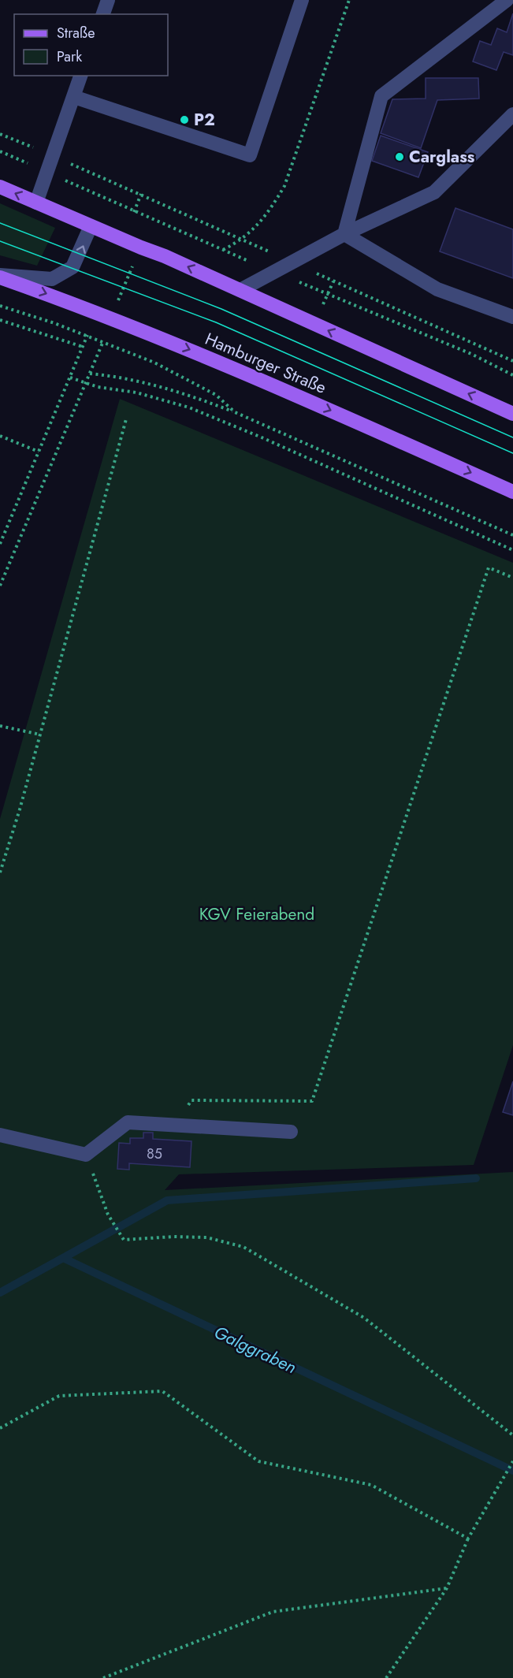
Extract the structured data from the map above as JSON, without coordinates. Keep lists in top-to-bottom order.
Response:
{
  "streets": {
    "main road": ["Hamburger Straße"]
  },
  "one_way": ["Hamburger Straße"],
  "water": ["Galggraben"],
  "parks": ["KGV Feierabend"],
  "places": ["P2", "Carglass"],
  "house_numbers": ["85"],
  "legend": ["Straße", "Park"]
}
